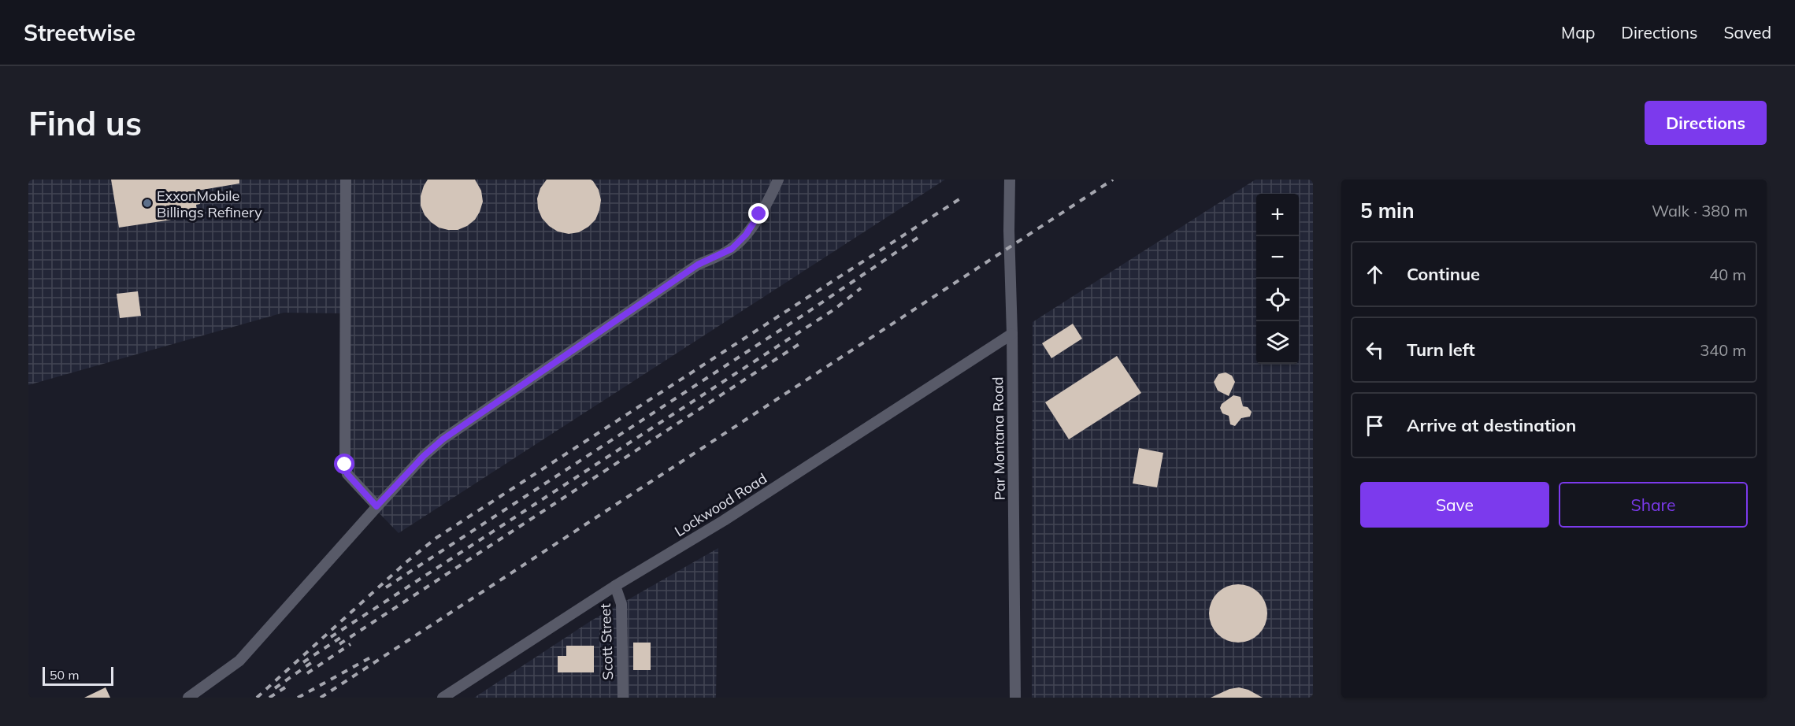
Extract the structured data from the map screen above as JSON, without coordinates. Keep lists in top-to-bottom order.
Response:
{
  "streets": {
    "street": ["Par Montana Road", "Lockwood Road", "Scott Street"]
  },
  "crossings": [
    ["Par Montana Road", "Lockwood Road"],
    ["Lockwood Road", "Scott Street"]
  ],
  "places": ["ExxonMobile Billings Refinery"],
  "scale_bar": "50 m",
  "page": {
    "header": "Streetwise",
    "nav": ["Map", "Directions", "Saved"],
    "buttons": [
      "Directions",
      ["Save", "Share"]
    ],
    "title": "Find us",
    "heading": ["5 min", "Walk · 380 m"],
    "map_buttons": ["+", "−"],
    "list": [
      ["Continue", "40 m"],
      ["Turn left", "340 m"],
      "Arrive at destination"
    ],
    "scale": "50 m"
  }
}
